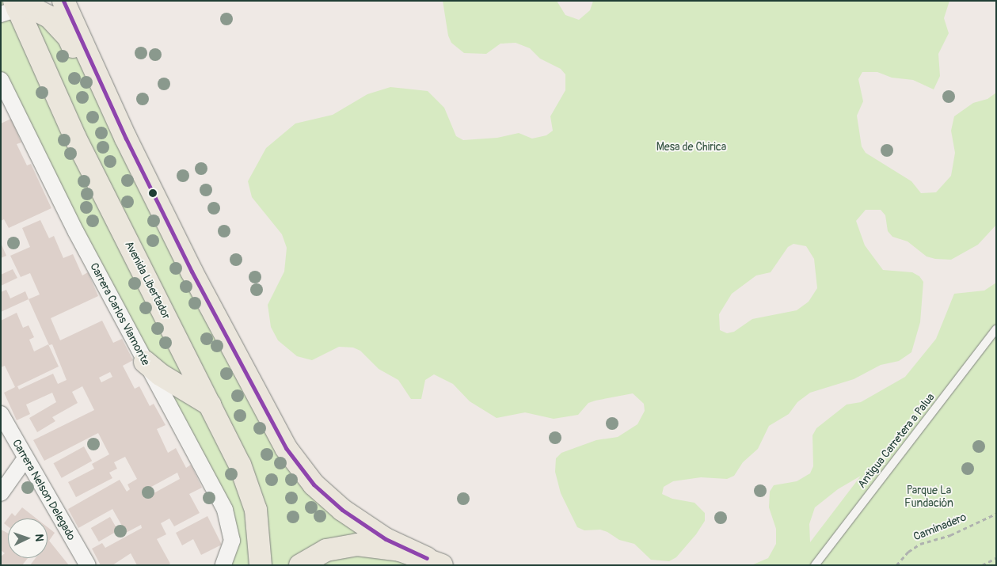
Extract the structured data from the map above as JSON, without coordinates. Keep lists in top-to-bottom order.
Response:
{
  "streets": {
    "main road": ["Avenida Libertador"],
    "street": ["Carrera Carlos Viamonte", "Carrera Nelson Delegado"],
    "lane": ["Antigua Carretera a Palua"],
    "path": ["Caminadero"]
  },
  "parks": ["Mesa de Chirica", "Parque La Fundación"],
  "north": "right"
}
